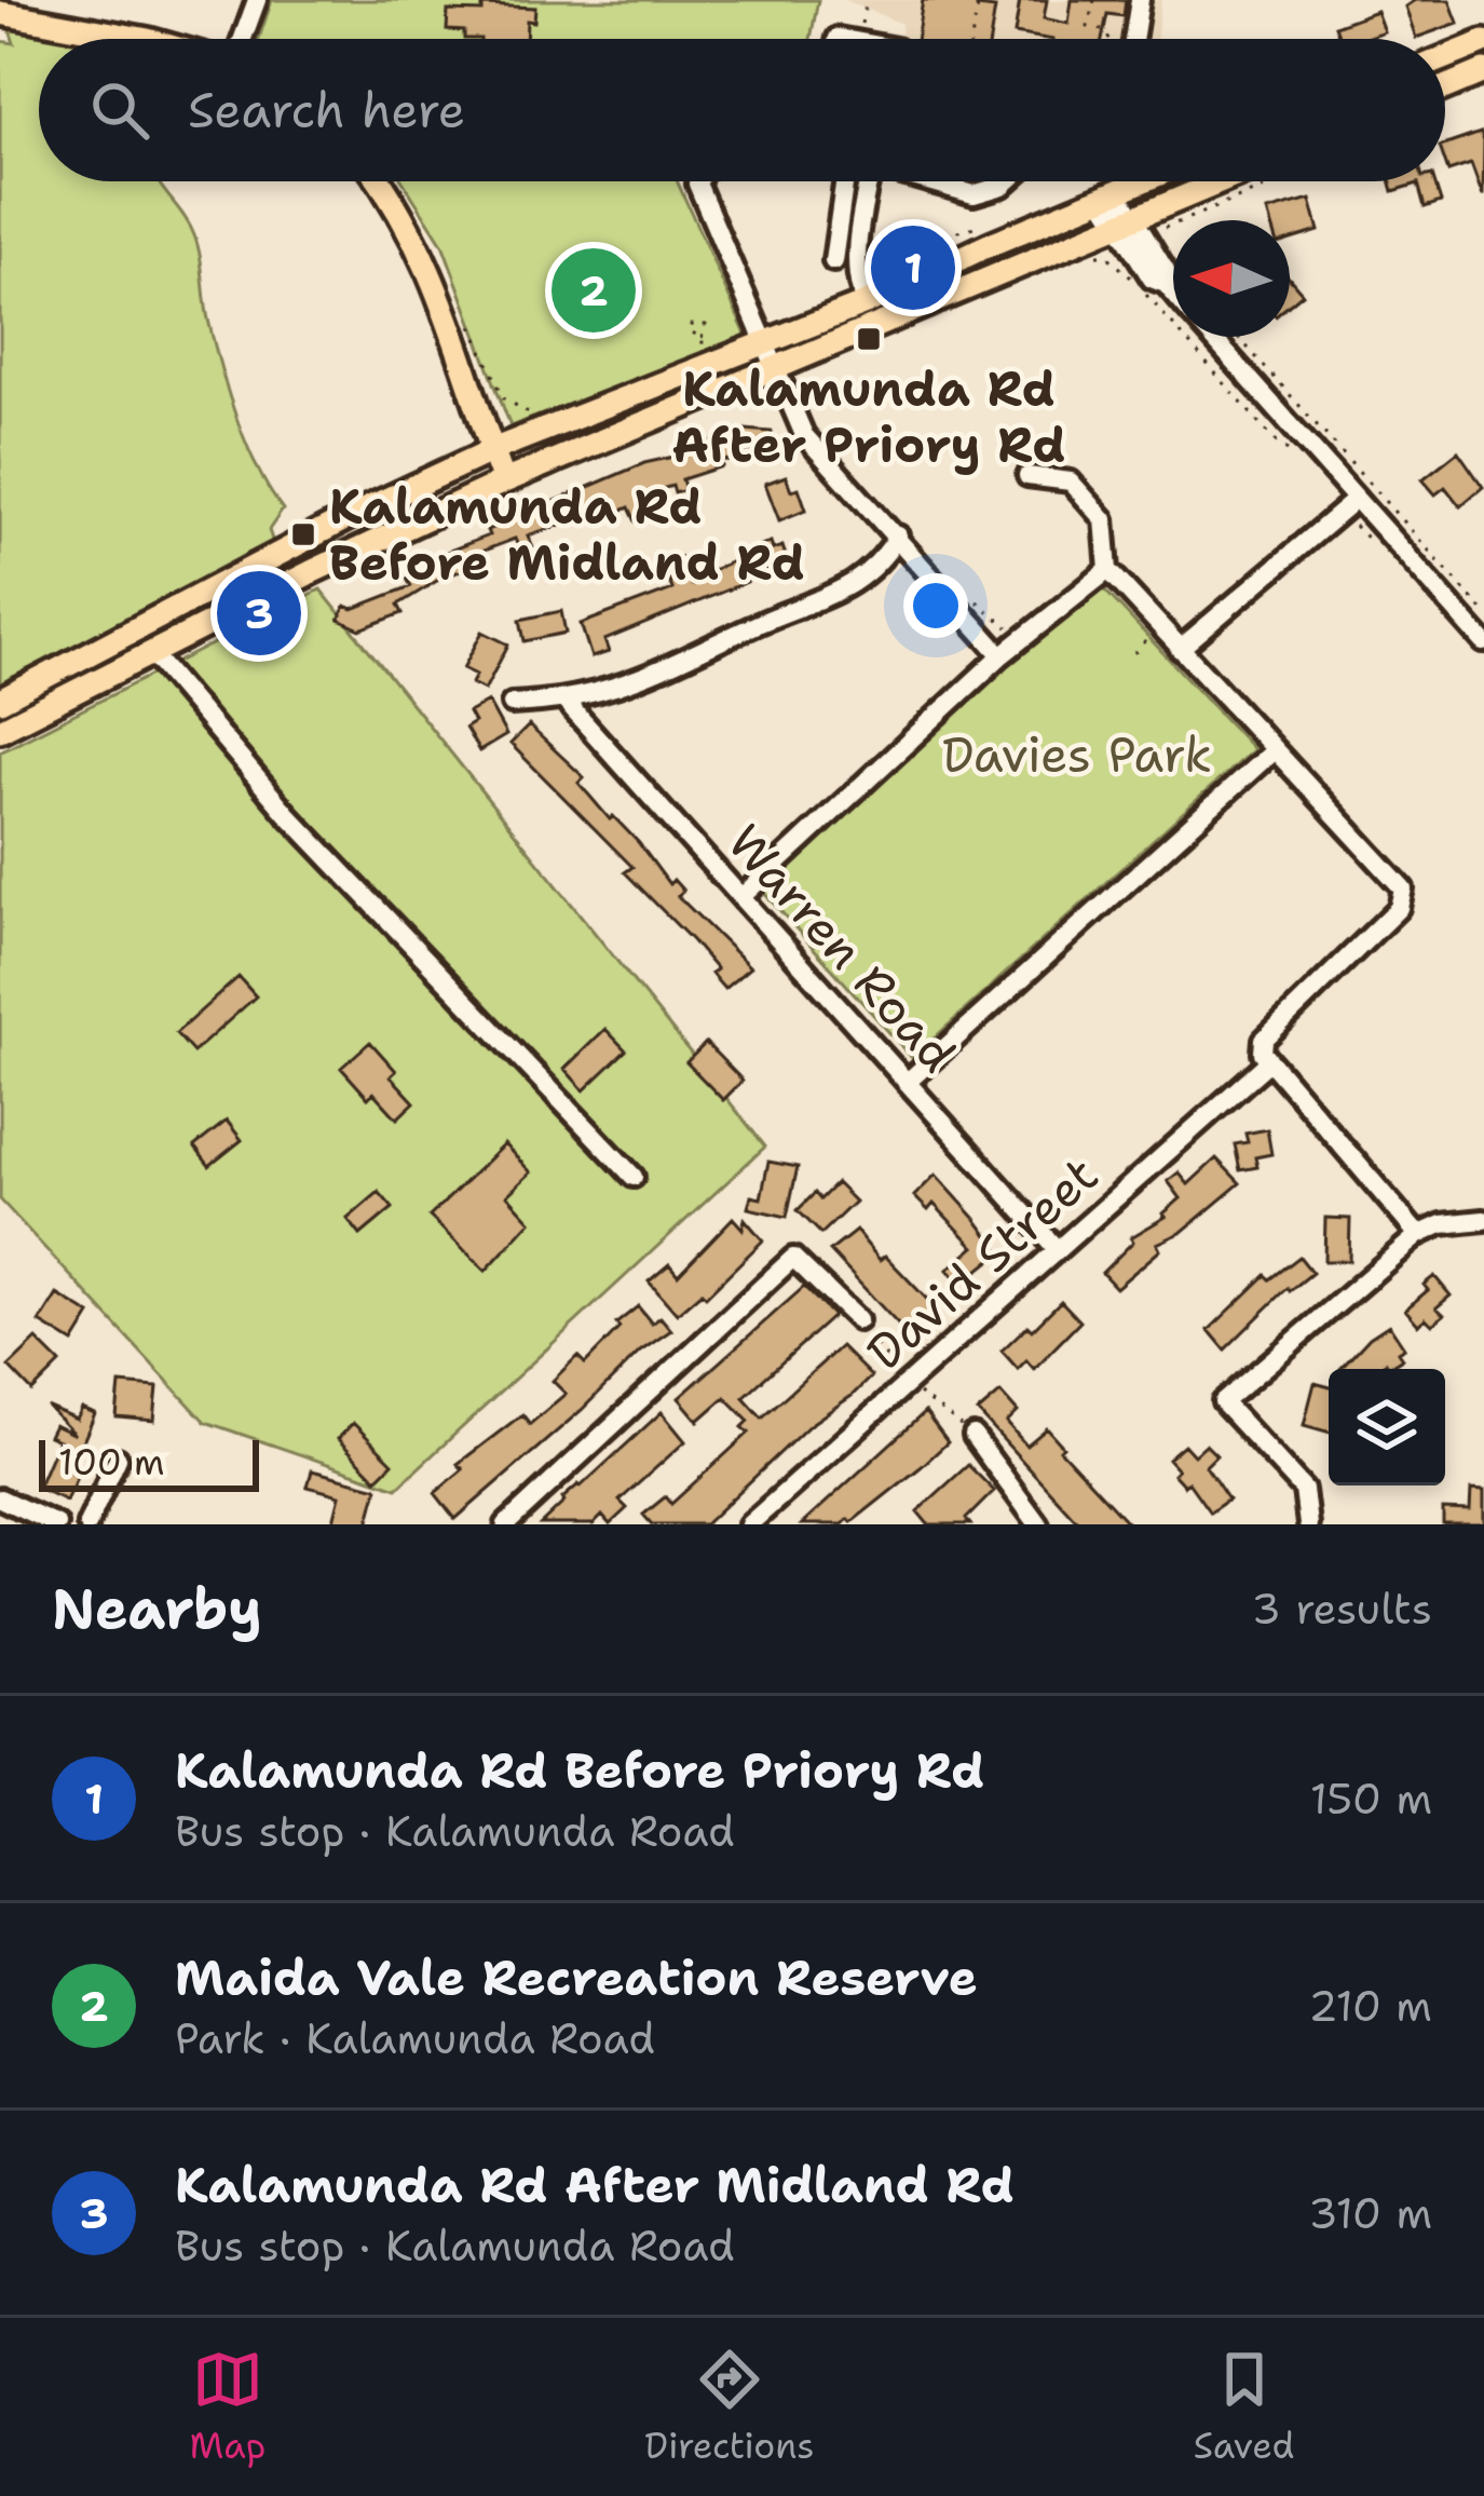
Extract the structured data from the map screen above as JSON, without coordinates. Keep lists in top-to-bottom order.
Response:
{
  "streets": {
    "street": ["Warren Road", "David Street"]
  },
  "crossings": [
    ["Warren Road", "David Street"]
  ],
  "parks": ["Davies Park"],
  "places": {
    "transit": ["Kalamunda Rd After Priory Rd", "Kalamunda Rd Before Midland Rd"]
  },
  "scale_bar": "100 m",
  "north": "left",
  "page": {
    "search": "Search here",
    "pins": ["1", "2", "3"],
    "scale": "100 m",
    "heading": ["Nearby", "3 results"],
    "list": [
      {
        "mark": "1",
        "name": "Kalamunda Rd Before Priory Rd",
        "note": "Bus stop · Kalamunda Road",
        "value": "150 m"
      },
      {
        "mark": "2",
        "name": "Maida Vale Recreation Reserve",
        "note": "Park · Kalamunda Road",
        "value": "210 m"
      },
      {
        "mark": "3",
        "name": "Kalamunda Rd After Midland Rd",
        "note": "Bus stop · Kalamunda Road",
        "value": "310 m"
      }
    ],
    "nav": ["Map", "Directions", "Saved"]
  }
}
